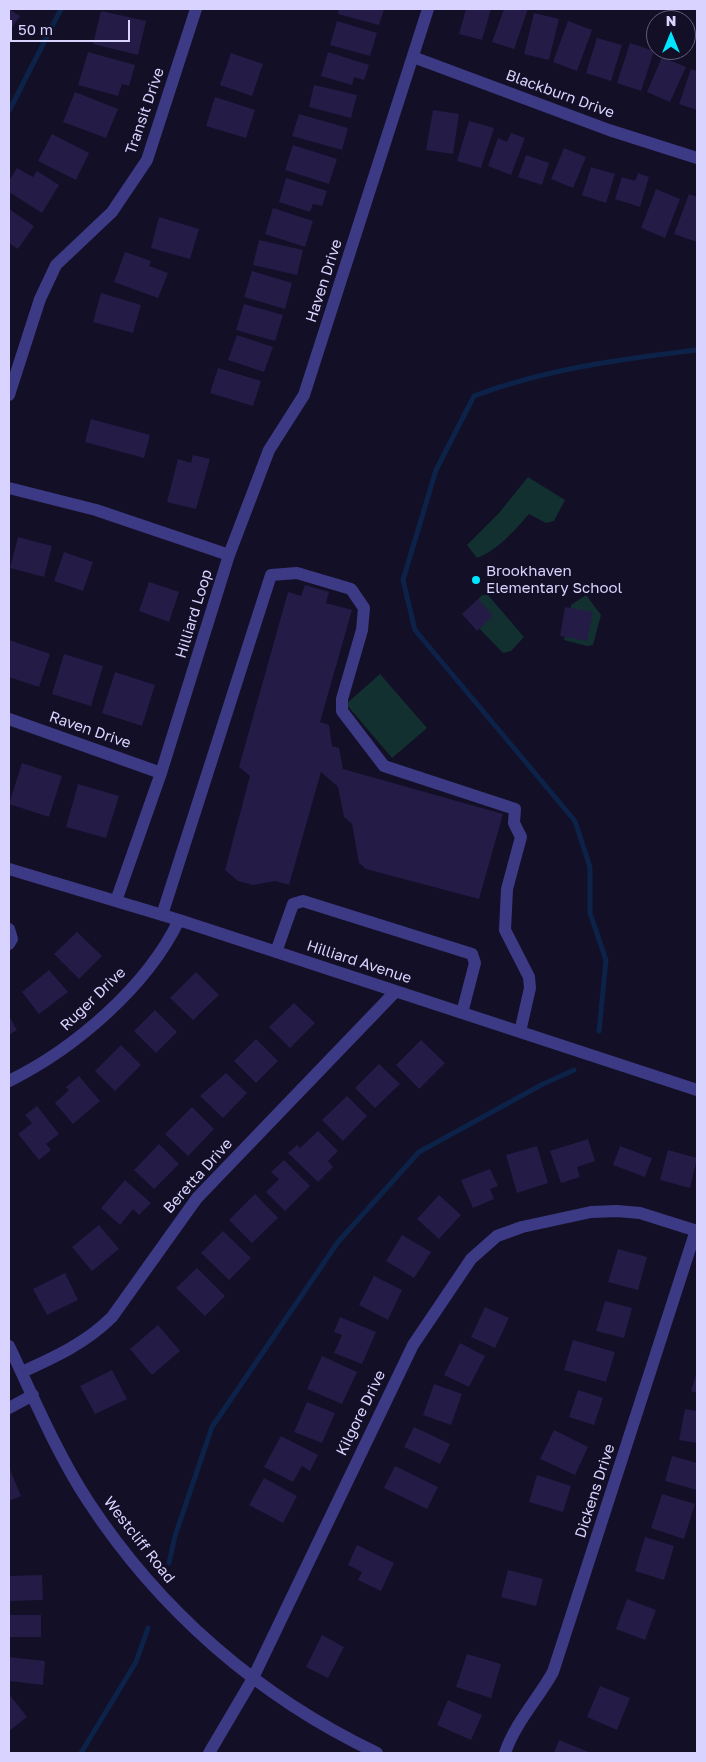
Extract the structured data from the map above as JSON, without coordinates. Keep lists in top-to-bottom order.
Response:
{
  "streets": {
    "street": [
      "Blackburn Drive",
      "Transit Drive",
      "Haven Drive",
      "Hilliard Loop",
      "Raven Drive",
      "Hilliard Avenue",
      "Ruger Drive",
      "Beretta Drive",
      "Kilgore Drive",
      "Dickens Drive",
      "Westcliff Road"
    ]
  },
  "crossings": [
    ["Blackburn Drive", "Haven Drive"],
    ["Haven Drive", "Hilliard Loop"],
    ["Hilliard Loop", "Raven Drive"],
    ["Hilliard Loop", "Hilliard Avenue"],
    ["Hilliard Avenue", "Ruger Drive"],
    ["Hilliard Avenue", "Beretta Drive"],
    ["Beretta Drive", "Westcliff Road"],
    ["Kilgore Drive", "Dickens Drive"],
    ["Kilgore Drive", "Westcliff Road"]
  ],
  "places": ["Brookhaven Elementary School"],
  "scale_bar": "50 m",
  "north": "top"
}
